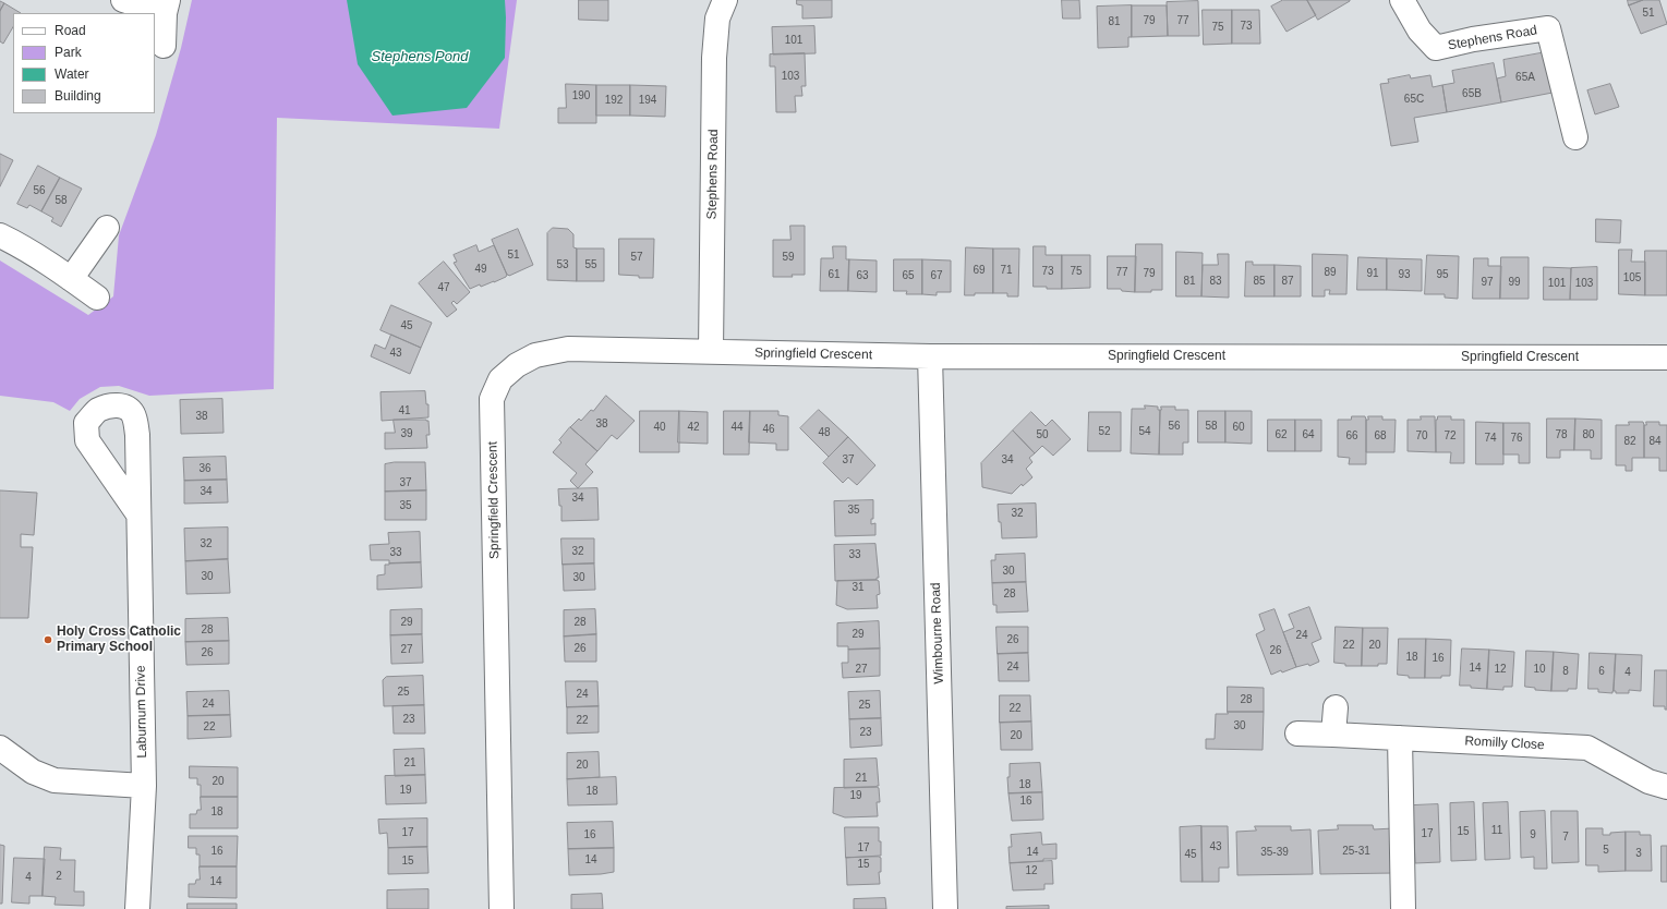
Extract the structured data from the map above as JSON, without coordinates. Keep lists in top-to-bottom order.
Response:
{
  "streets": {
    "street": [
      "Stephens Road",
      "Springfield Crescent",
      "Wimbourne Road",
      "Laburnum Drive",
      "Romilly Close"
    ]
  },
  "crossings": [
    ["Stephens Road", "Springfield Crescent"],
    ["Springfield Crescent", "Wimbourne Road"]
  ],
  "water": ["Stephens Pond"],
  "places": ["Holy Cross Catholic Primary School"],
  "house_numbers": [
    "51",
    "79",
    "77",
    "81",
    "73",
    "75",
    "101",
    "103",
    "65A",
    "65B",
    "190",
    "65C",
    "192",
    "194",
    "56",
    "58",
    "51",
    "57",
    "59",
    "53",
    "55",
    "49",
    "69",
    "71",
    "73",
    "75",
    "77",
    "89",
    "79",
    "91",
    "61",
    "93",
    "95",
    "63",
    "65",
    "67",
    "105",
    "81",
    "83",
    "85",
    "87",
    "97",
    "99",
    "101",
    "103",
    "47",
    "45",
    "43",
    "41",
    "38",
    "38",
    "56",
    "58",
    "40",
    "42",
    "44",
    "60",
    "46",
    "52",
    "54",
    "48",
    "39",
    "50",
    "62",
    "64",
    "78",
    "80",
    "66",
    "68",
    "70",
    "72",
    "74",
    "76",
    "82",
    "84",
    "37",
    "34",
    "36",
    "37",
    "34",
    "34",
    "35",
    "35",
    "32",
    "32",
    "32",
    "33",
    "33",
    "30",
    "30",
    "30",
    "31",
    "28",
    "29",
    "28",
    "28",
    "29",
    "24",
    "26",
    "22",
    "20",
    "26",
    "27",
    "26",
    "26",
    "18",
    "16",
    "24",
    "14",
    "27",
    "12",
    "10",
    "8",
    "6",
    "4",
    "25",
    "24",
    "28",
    "24",
    "25",
    "22",
    "23",
    "22",
    "30",
    "22",
    "23",
    "20",
    "21",
    "20",
    "21",
    "20",
    "18",
    "19",
    "18",
    "19",
    "16",
    "18",
    "11",
    "15",
    "17",
    "17",
    "16",
    "9",
    "7",
    "43",
    "17",
    "5",
    "16",
    "25-31",
    "14",
    "35-39",
    "3",
    "45",
    "14",
    "15",
    "15",
    "12",
    "2",
    "4",
    "14"
  ],
  "legend": [
    "Road",
    "Park",
    "Water",
    "Building"
  ]
}
